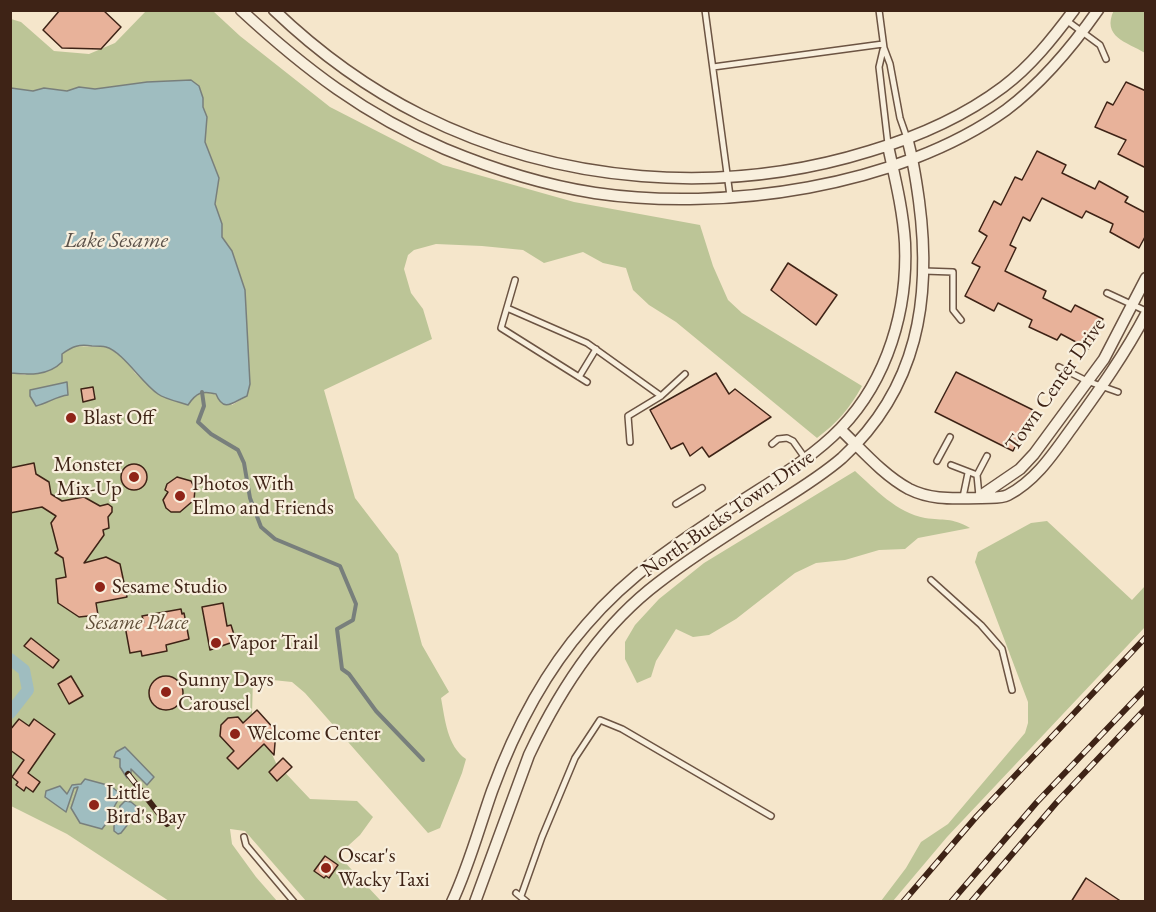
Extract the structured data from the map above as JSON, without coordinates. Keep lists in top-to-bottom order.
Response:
{
  "streets": {
    "street": ["Town Center Drive", "North Bucks Town Drive"]
  },
  "crossings": [
    ["Town Center Drive", "North Bucks Town Drive"]
  ],
  "water": ["Lake Sesame"],
  "parks": ["Sesame Place"],
  "places": [
    "Blast Off",
    "Monster Mix-Up",
    "Photos With Elmo and Friends",
    "Sesame Studio",
    "Vapor Trail",
    "Sunny Days Carousel",
    "Welcome Center",
    "Little Bird's Bay",
    "Oscar's Wacky Taxi"
  ]
}
